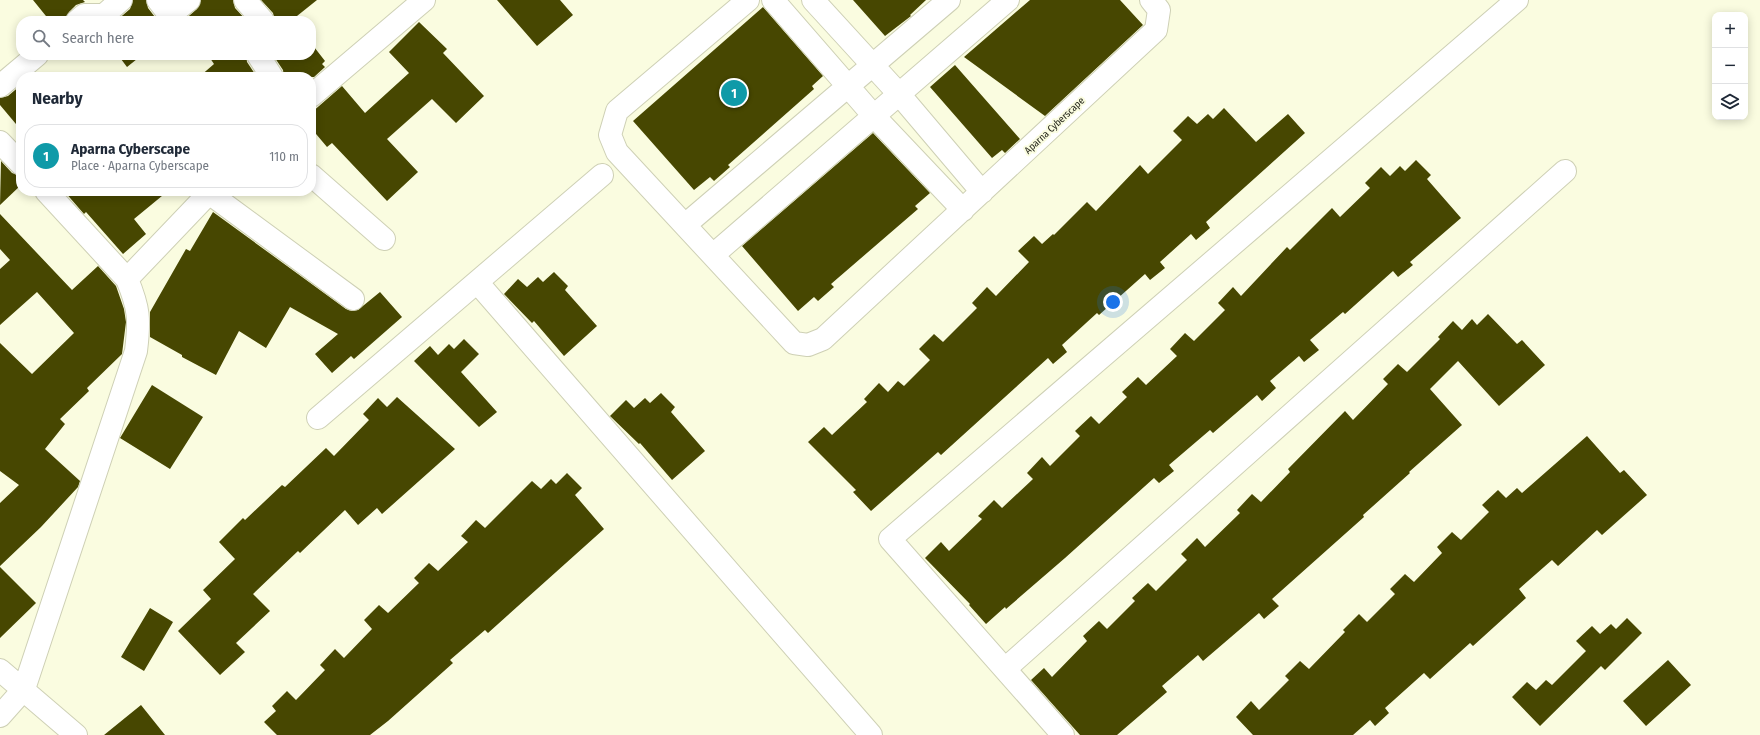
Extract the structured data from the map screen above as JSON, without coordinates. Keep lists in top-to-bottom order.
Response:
{
  "streets": {
    "street": ["Aparna Cyberscape"]
  },
  "page": {
    "map_buttons": ["+", "−"],
    "search": "Search here",
    "heading": "Nearby",
    "pins": "1",
    "list": [
      {
        "mark": "1",
        "name": "Aparna Cyberscape",
        "note": "Place · Aparna Cyberscape",
        "value": "110 m"
      }
    ]
  }
}
